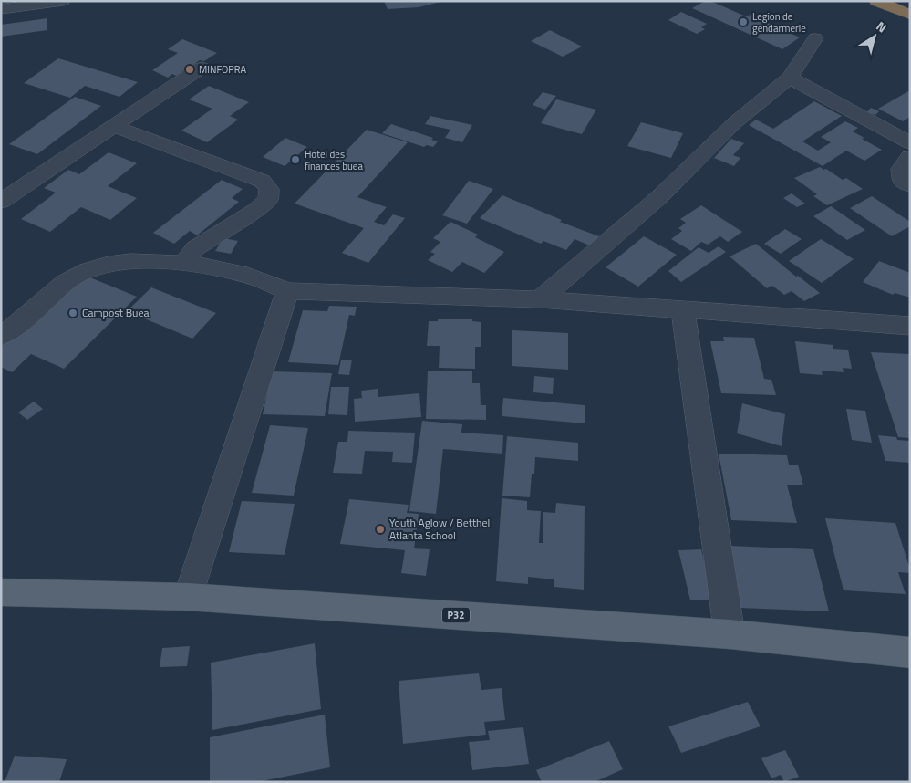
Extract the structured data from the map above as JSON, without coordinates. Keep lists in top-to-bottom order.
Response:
{
  "streets": {
    "main road": ["P32"]
  },
  "places": [
    "Legion de gendarmerie",
    "MINFOPRA",
    "Hotel des finances buea",
    "Campost Buea",
    "Youth Aglow / Betthel Atlanta School"
  ],
  "north": "top right"
}
